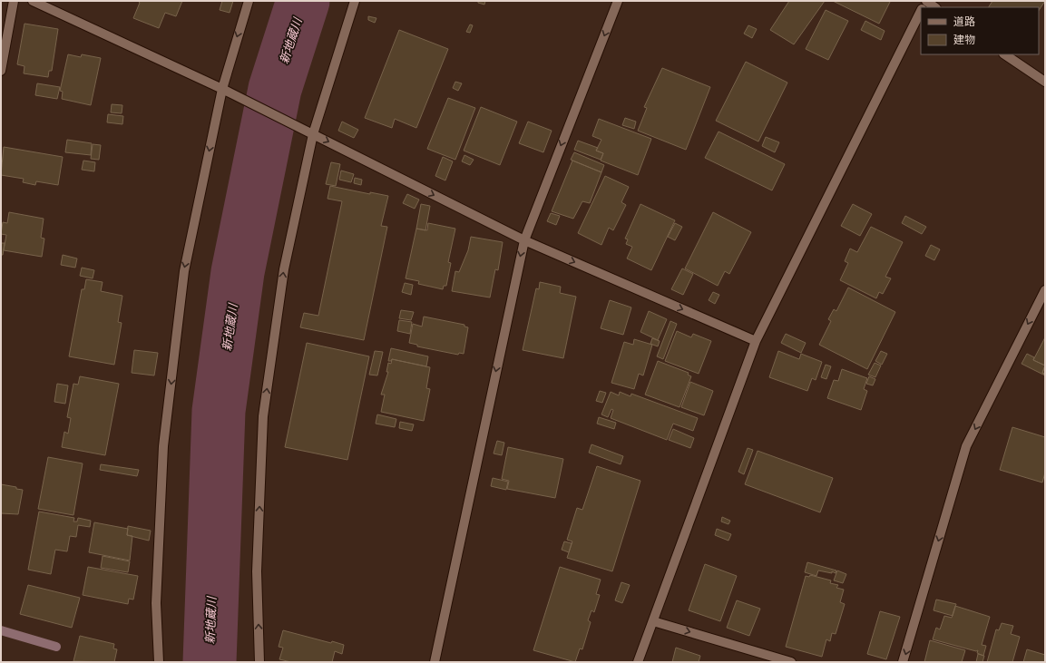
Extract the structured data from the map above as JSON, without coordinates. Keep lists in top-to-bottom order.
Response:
{
  "water": ["新地蔵川"],
  "legend": ["道路", "建物"]
}
